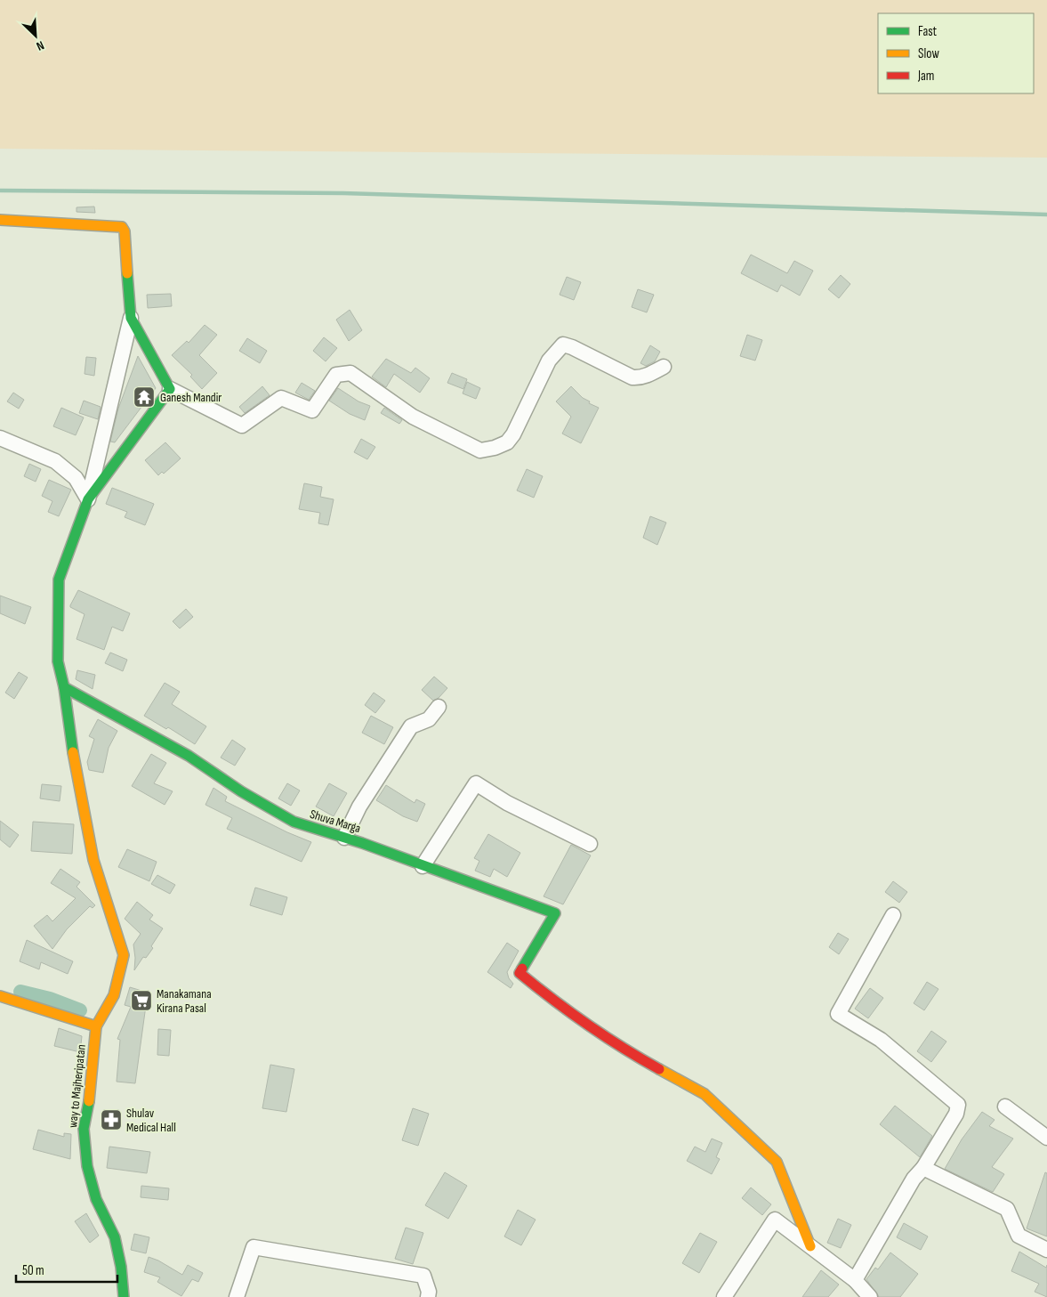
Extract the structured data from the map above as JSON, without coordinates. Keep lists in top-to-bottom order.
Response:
{
  "streets": {
    "street": ["Shuva Marga", "way to Majheripatan"]
  },
  "places": {
    "temple": ["Ganesh Mandir"],
    "supermarket": ["Manakamana Kirana Pasal"],
    "pharmacy": ["Shulav Medical Hall"]
  },
  "legend": ["Fast", "Slow", "Jam"],
  "scale_bar": "50 m",
  "north": "bottom right"
}
